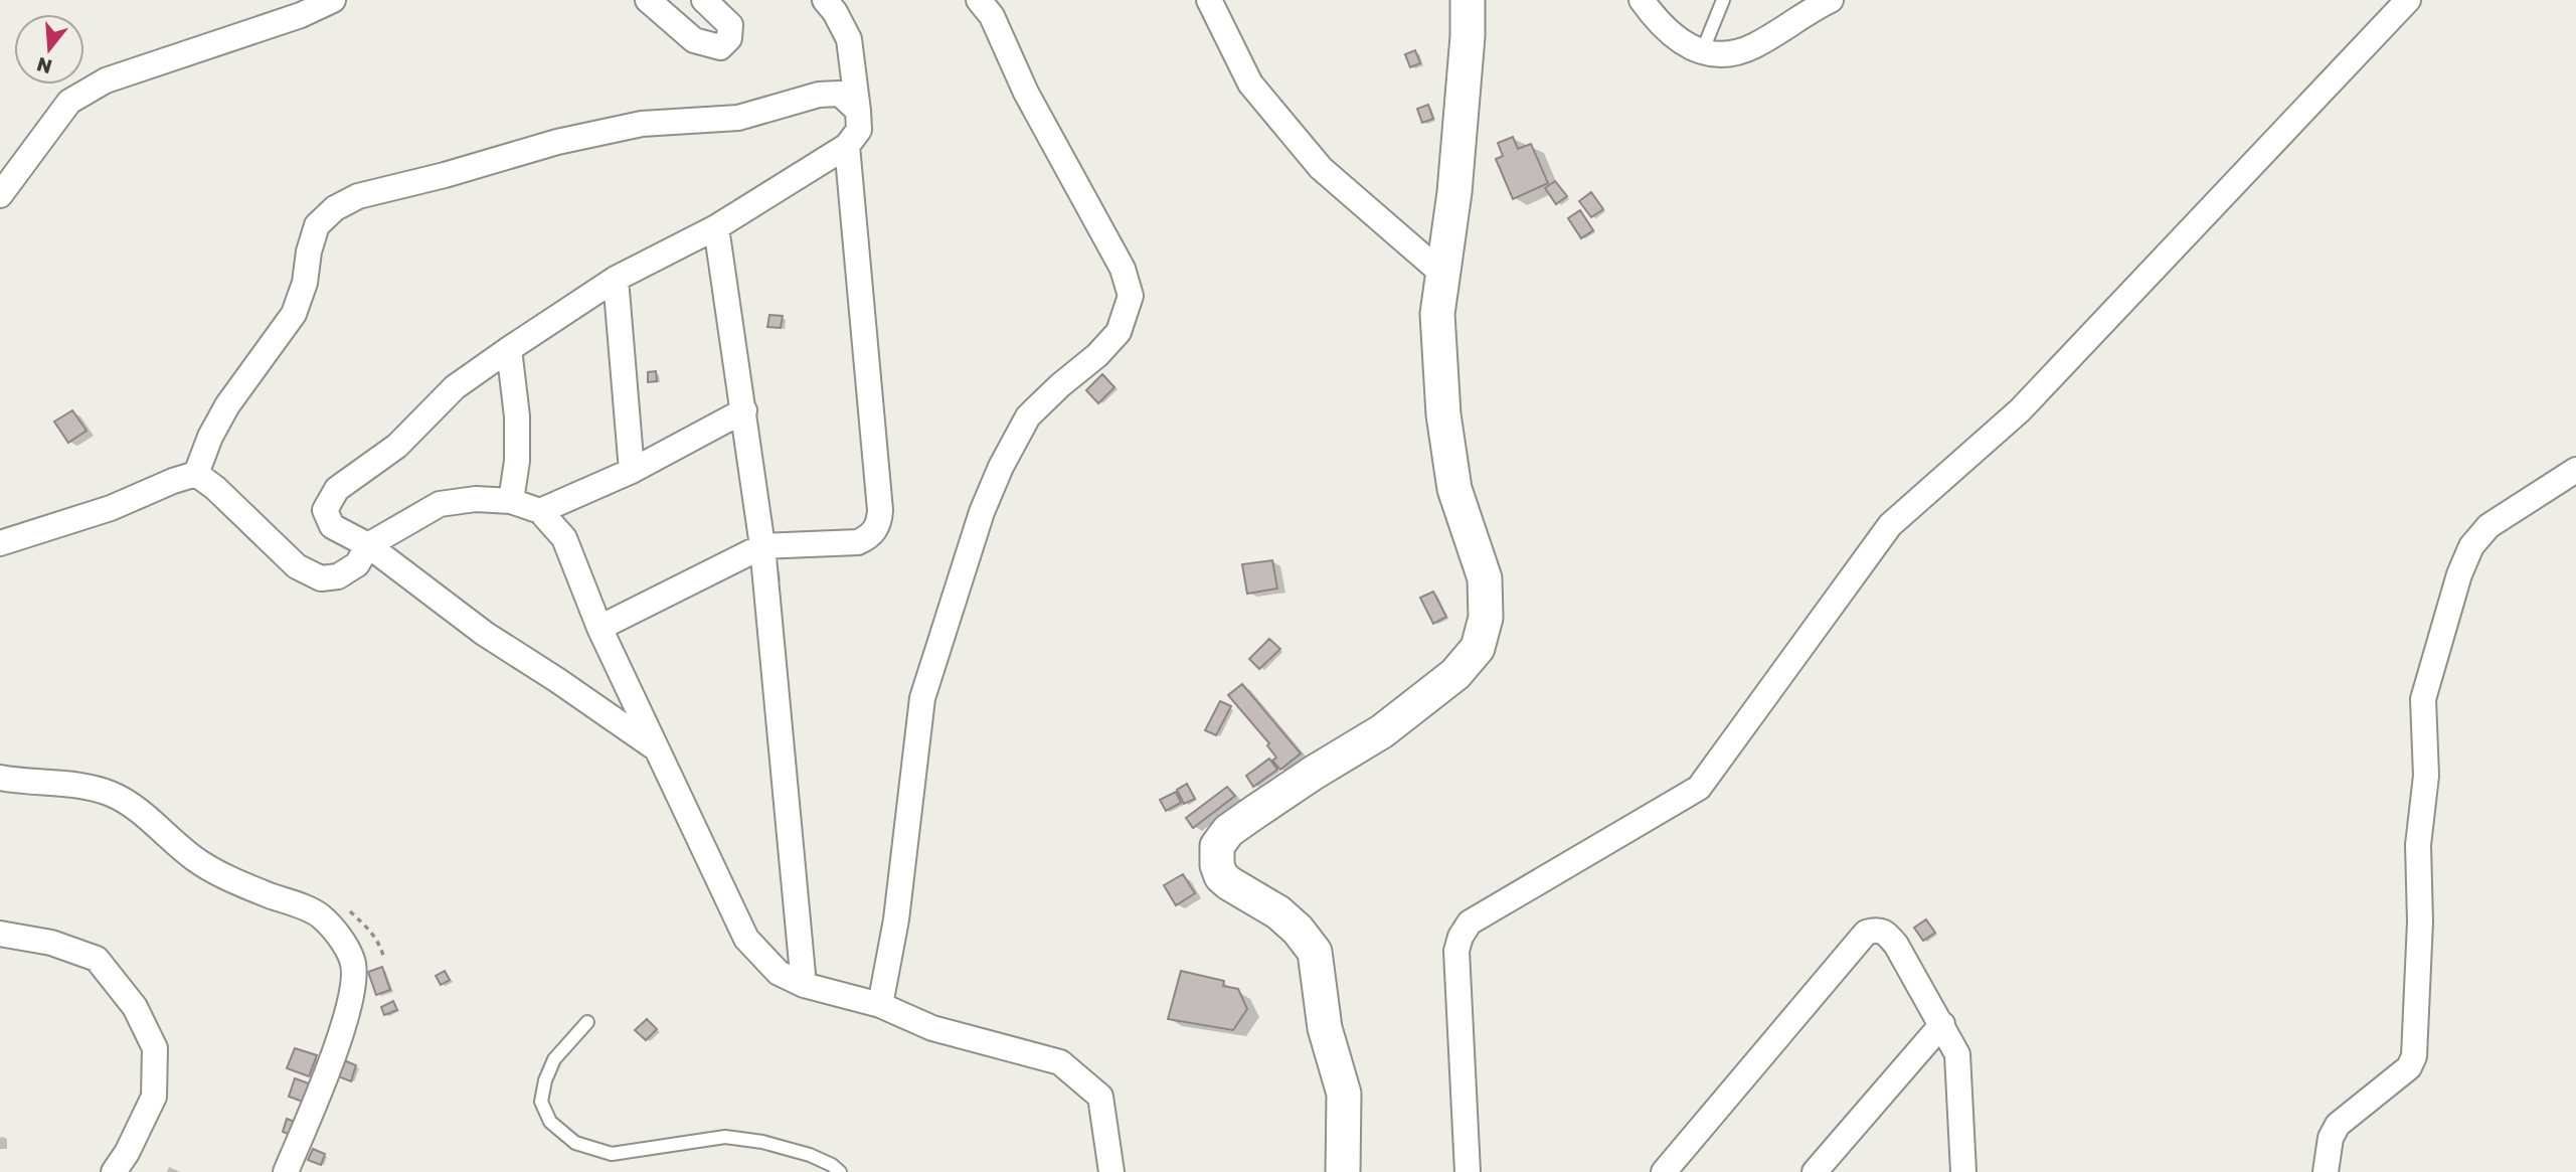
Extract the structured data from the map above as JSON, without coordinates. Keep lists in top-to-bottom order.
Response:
{
  "north": "bottom"
}
